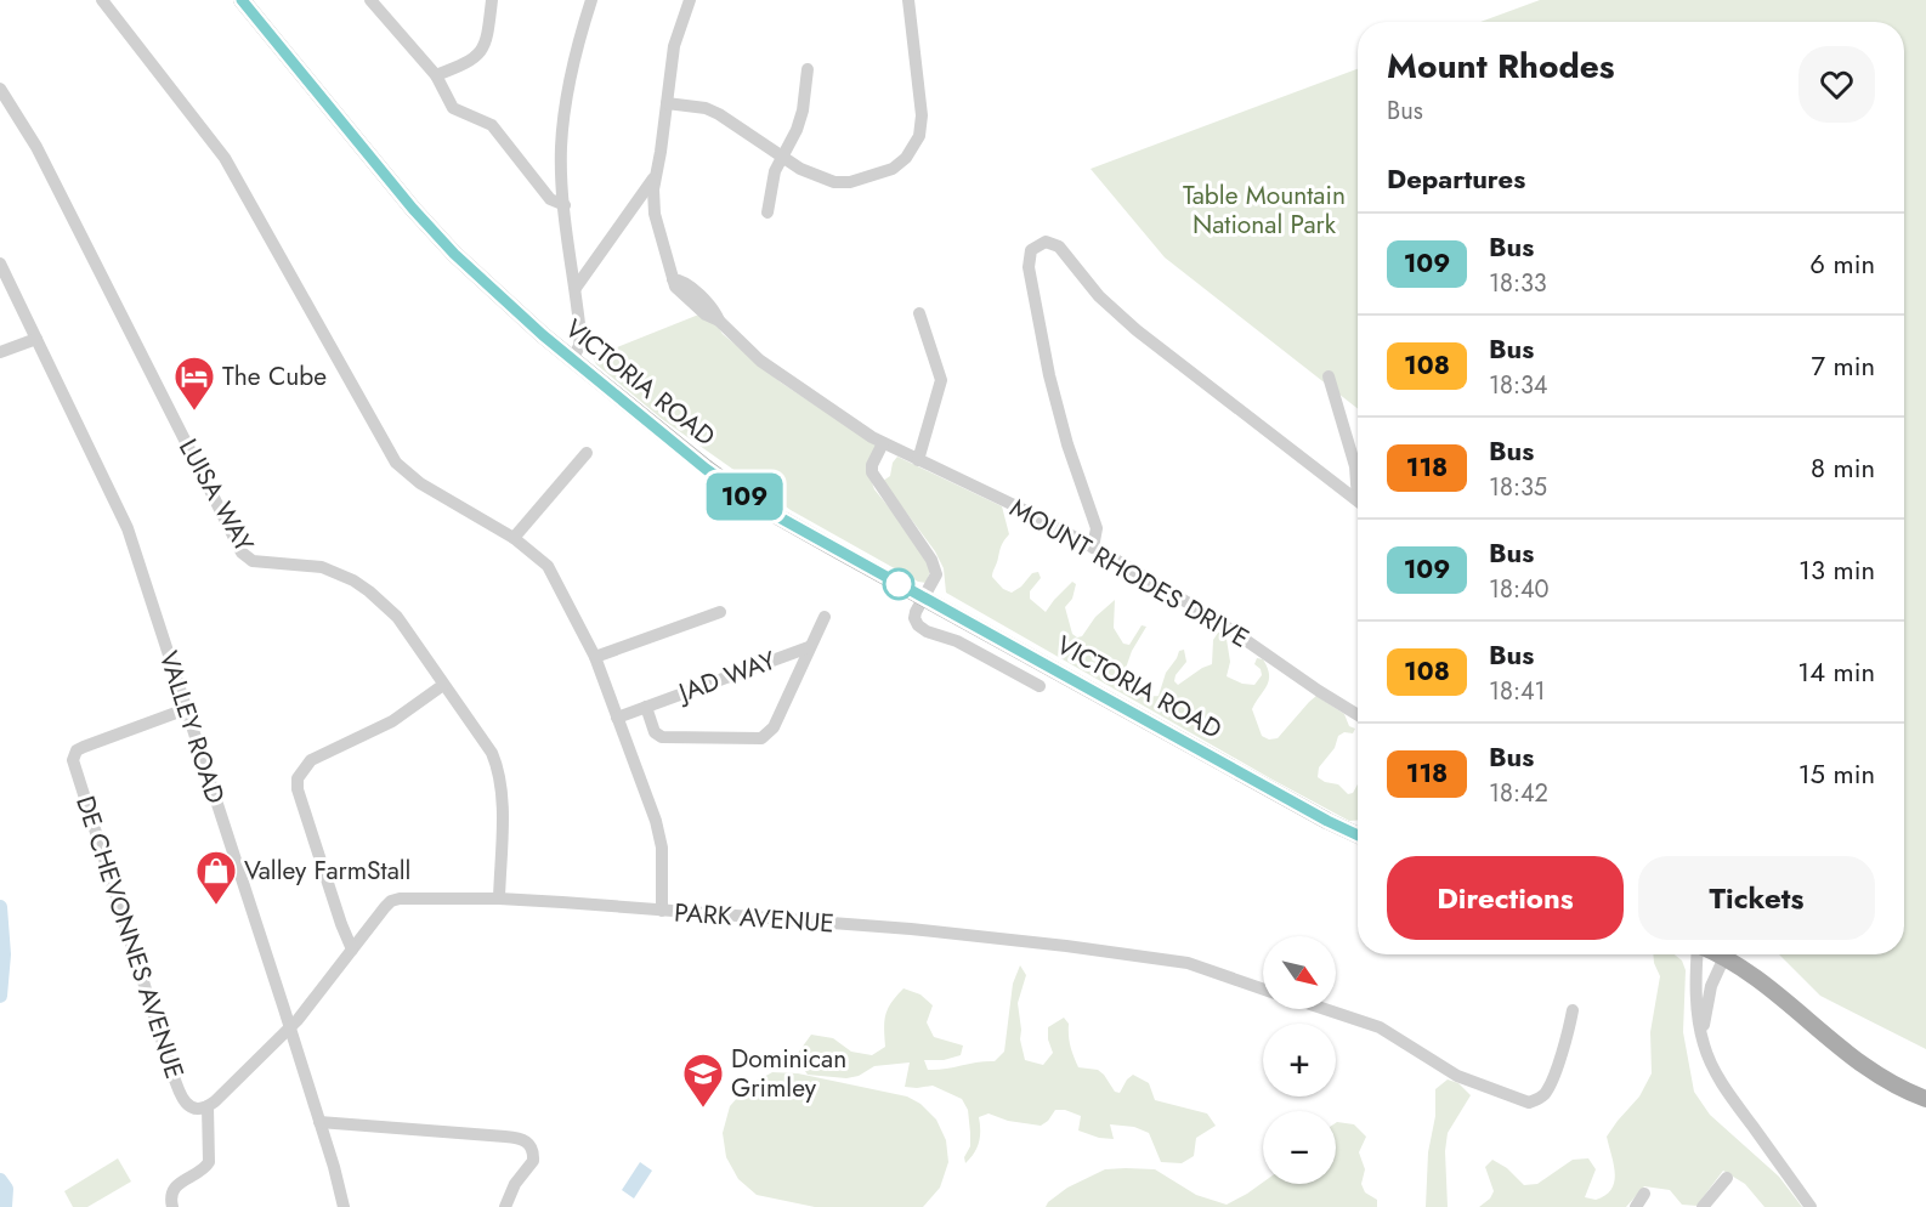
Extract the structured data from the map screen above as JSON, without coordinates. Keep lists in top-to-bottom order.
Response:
{
  "streets": {
    "main road": ["VICTORIA ROAD"],
    "street": [
      "LUISA WAY",
      "MOUNT RHODES DRIVE",
      "JAD WAY",
      "VALLEY ROAD",
      "PARK AVENUE",
      "DE CHEVONNES AVENUE"
    ]
  },
  "crossings": [
    ["LUISA WAY", "PARK AVENUE"],
    ["VALLEY ROAD", "PARK AVENUE"],
    ["VALLEY ROAD", "DE CHEVONNES AVENUE"],
    ["PARK AVENUE", "DE CHEVONNES AVENUE"]
  ],
  "parks": ["Table Mountain National Park"],
  "places": {
    "hotel": ["The Cube"],
    "shop": ["Valley FarmStall"],
    "school or university": ["Dominican Grimley"]
  },
  "lines": ["bus line 109"],
  "north": "bottom right",
  "page": {
    "on_map": "109",
    "heading": [
      ["Mount Rhodes", "Bus"],
      "Departures"
    ],
    "list": [
      {
        "mark": "109",
        "name": "Bus",
        "note": "18:33",
        "value": "6 min"
      },
      {
        "mark": "108",
        "name": "Bus",
        "note": "18:34",
        "value": "7 min"
      },
      {
        "mark": "118",
        "name": "Bus",
        "note": "18:35",
        "value": "8 min"
      },
      {
        "mark": "109",
        "name": "Bus",
        "note": "18:40",
        "value": "13 min"
      },
      {
        "mark": "108",
        "name": "Bus",
        "note": "18:41",
        "value": "14 min"
      },
      {
        "mark": "118",
        "name": "Bus",
        "note": "18:42",
        "value": "15 min"
      }
    ],
    "buttons": ["Directions", "Tickets"],
    "map_buttons": ["+", "−"]
  }
}
